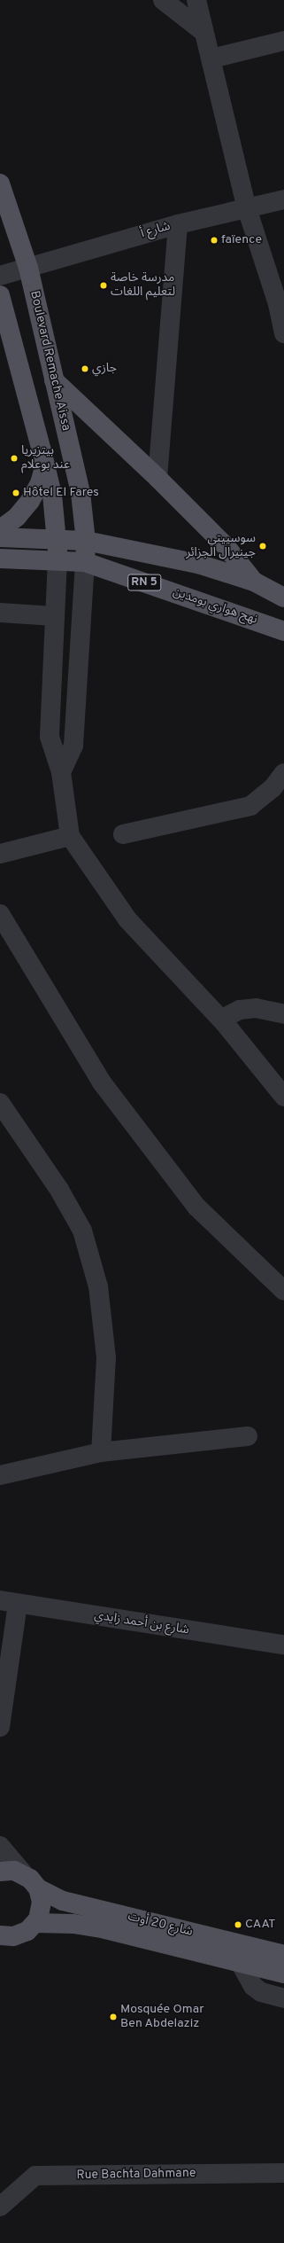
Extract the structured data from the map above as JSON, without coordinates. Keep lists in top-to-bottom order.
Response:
{
  "streets": {
    "main road": [
      "Boulevard Remache Aissa",
      "RN 5",
      "نهج هواري بومدين",
      "شارع 20 أوت"
    ],
    "street": ["شارع أ", "شارع بن أحمد زايدي", "Rue Bachta Dahmane"]
  },
  "crossings": [
    ["شارع أ", "Boulevard Remache Aissa"],
    ["Boulevard Remache Aissa", "RN 5"],
    ["Boulevard Remache Aissa", "نهج هواري بومدين"]
  ],
  "places": [
    "faïence",
    "مدرسة خاصة لتعليم اللغات",
    "جازي",
    "بيتزيريا عند بوعلام",
    "Hôtel El Fares",
    "سوسييتي جينيرال الجزائر",
    "CAAT",
    "Mosquée Omar Ben Abdelaziz"
  ]
}
